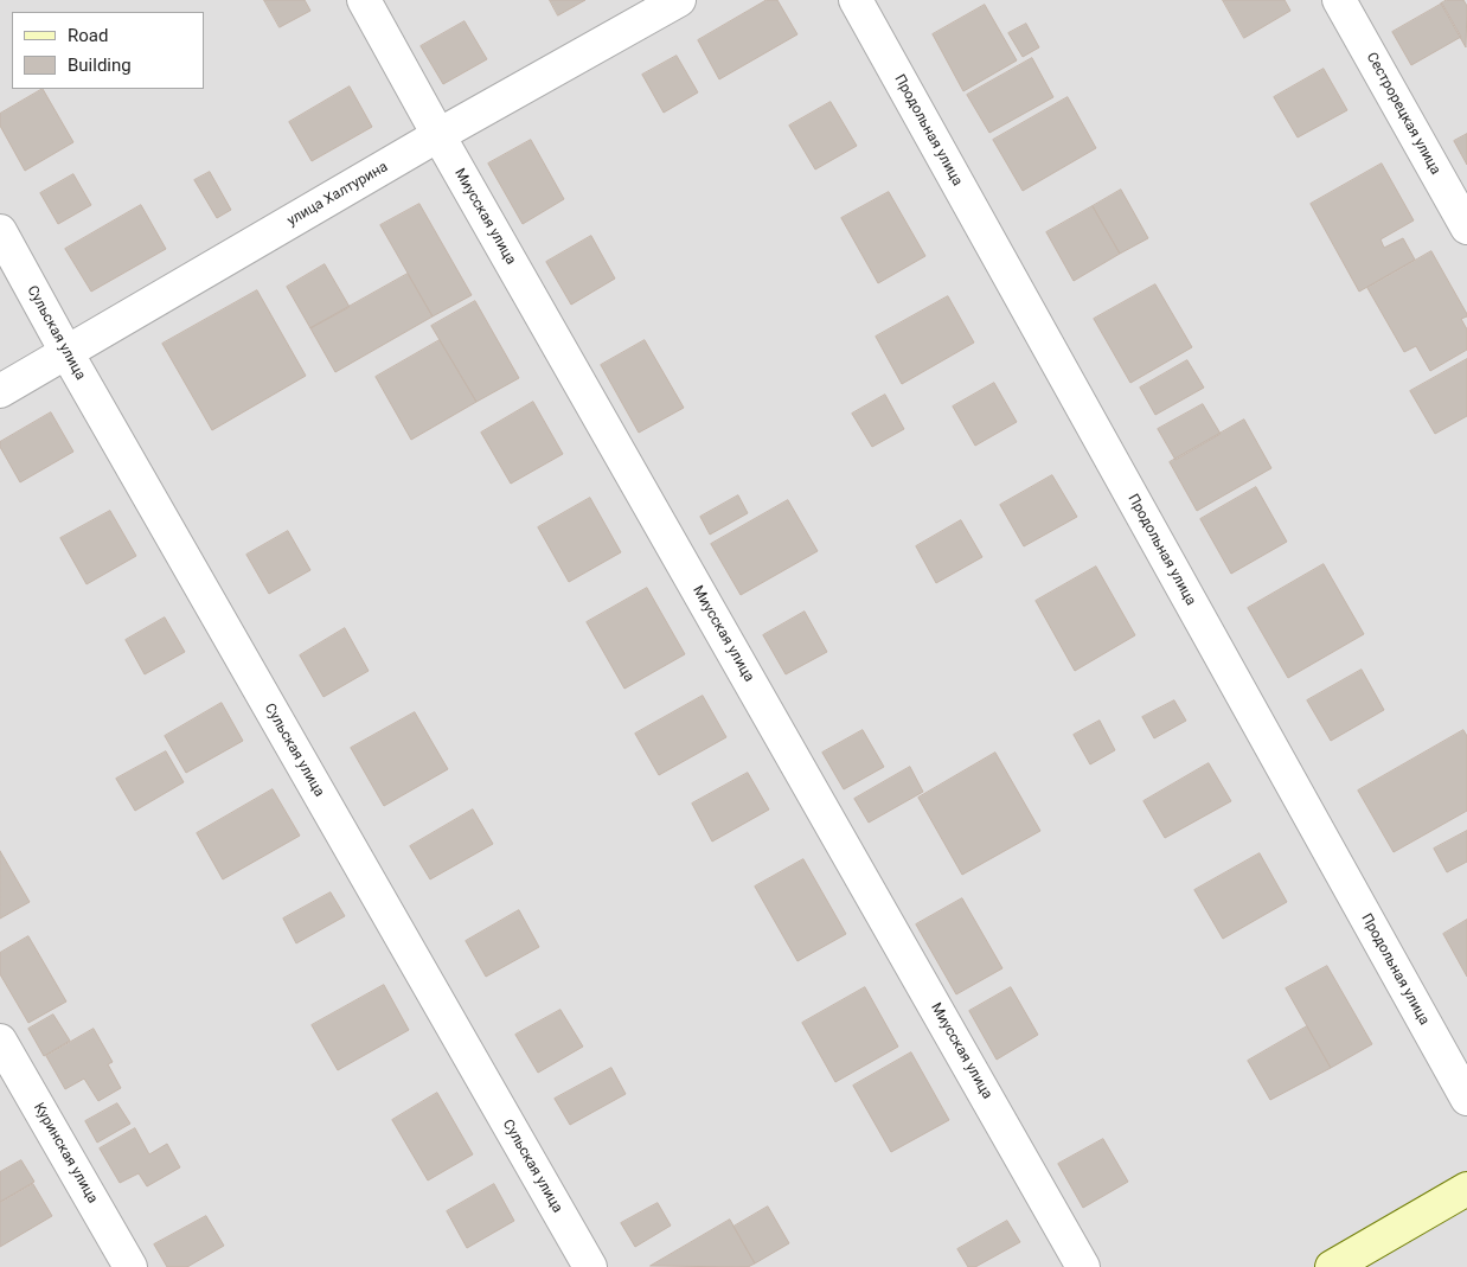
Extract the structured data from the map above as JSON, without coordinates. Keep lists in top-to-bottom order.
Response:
{
  "streets": {
    "street": [
      "Сестрорецкая улица",
      "Продольная улица",
      "улица Халтурина",
      "Миусская улица",
      "Сульская улица",
      "Куринская улица"
    ]
  },
  "crossings": [
    ["улица Халтурина", "Миусская улица"],
    ["улица Халтурина", "Сульская улица"]
  ],
  "legend": ["Road", "Building"]
}
